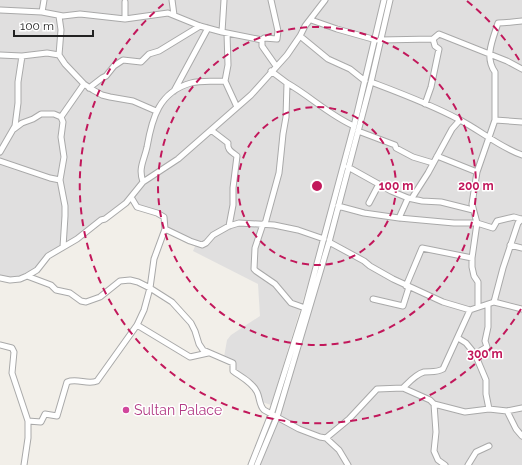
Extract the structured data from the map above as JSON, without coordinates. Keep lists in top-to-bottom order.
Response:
{
  "places": ["Sultan Palace"],
  "scale_bar": "100 m",
  "rings": ["100 m", "200 m", "300 m"]
}
